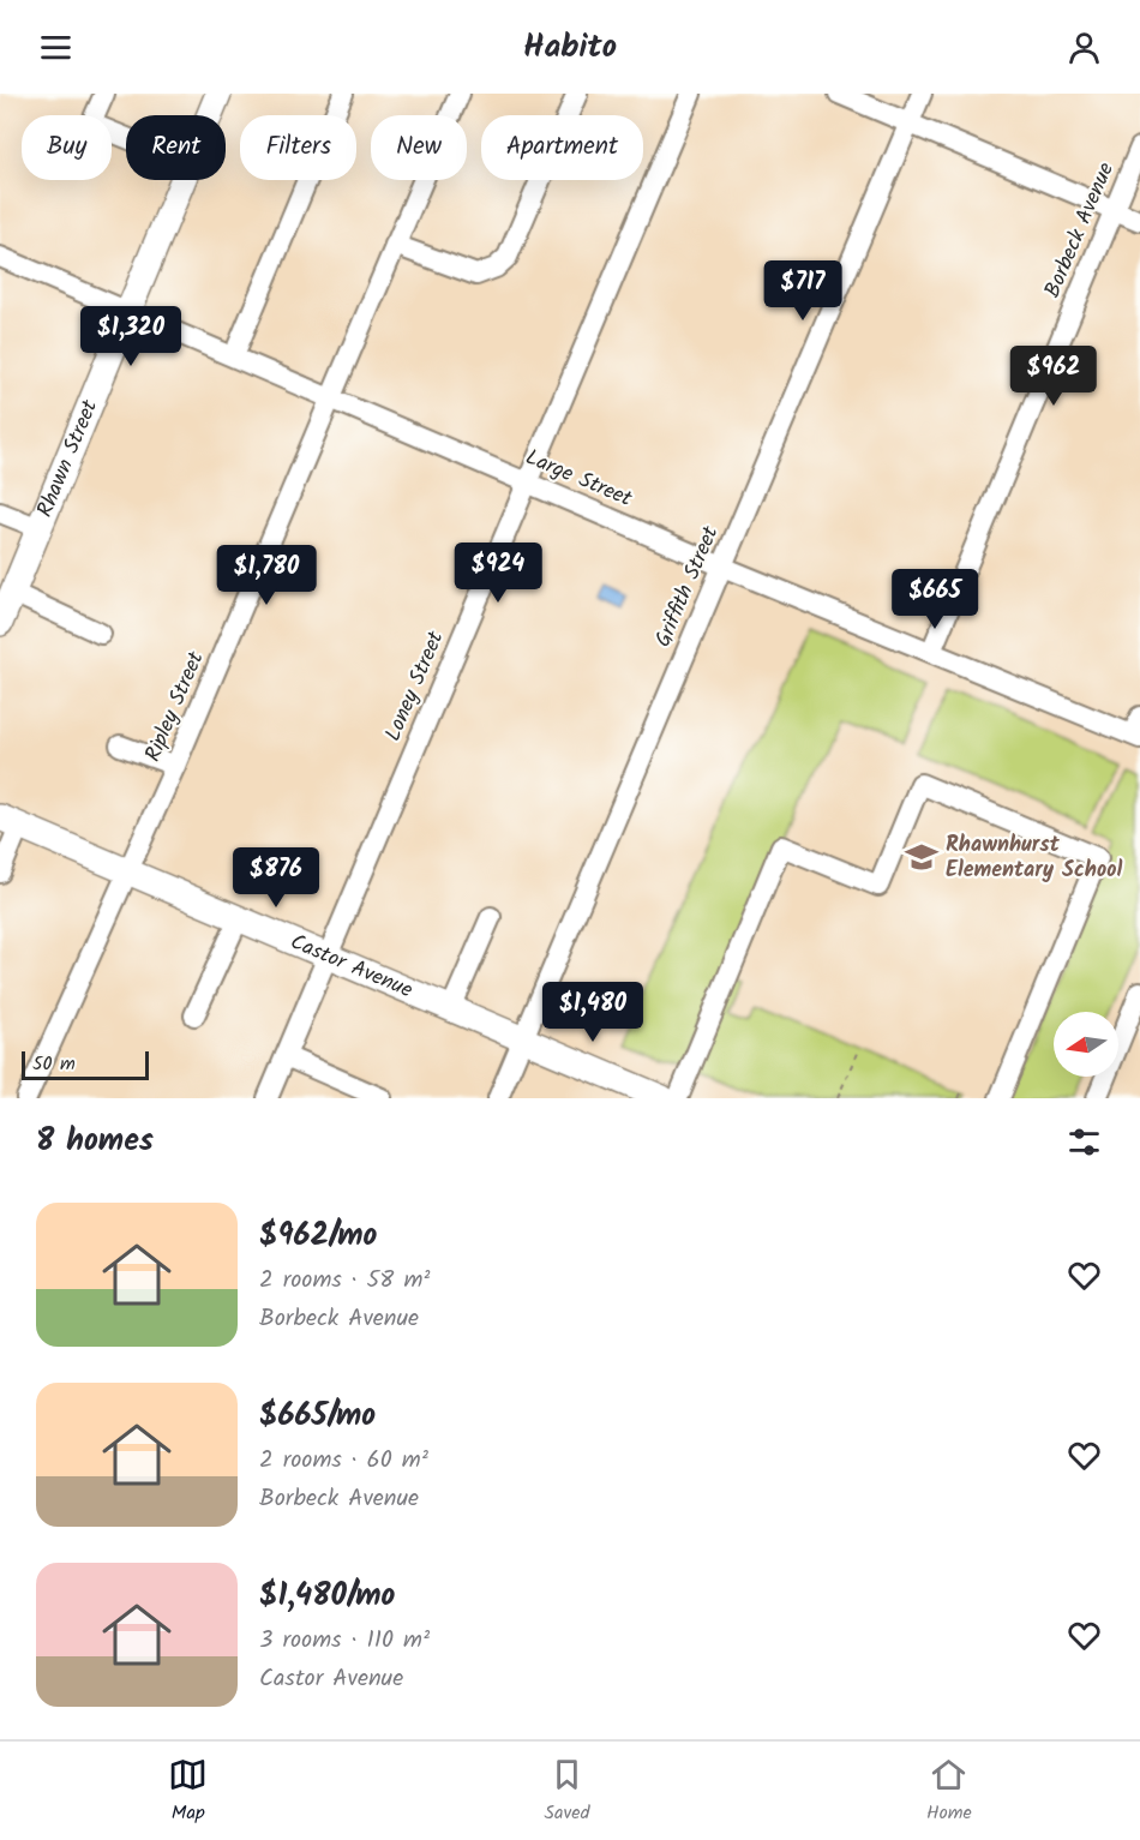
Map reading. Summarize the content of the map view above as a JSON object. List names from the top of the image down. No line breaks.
{"streets":{"main road":["Rhawn Street","Castor Avenue"],"street":["Borbeck Avenue","Large Street","Griffith Street","Loney Street","Ripley Street"]},"crossings":[["Borbeck Avenue","Large Street"],["Rhawn Street","Large Street"],["Large Street","Griffith Street"],["Large Street","Loney Street"],["Large Street","Ripley Street"],["Griffith Street","Castor Avenue"],["Loney Street","Castor Avenue"],["Ripley Street","Castor Avenue"]],"places":{"school or university":["Rhawnhurst Elementary School"]},"scale_bar":"50 m","north":"left","page":{"header":"Habito","chip":["Buy","Rent","Filters","New","Apartment"],"price":["$717","$1,320","$962","$924","$1,780","$665","$876","$1,480"],"scale":"50 m","heading":"8 homes","list":[{"name":"$962/mo","note":"2 rooms · 58 m² · Borbeck Avenue"},{"name":"$665/mo","note":"2 rooms · 60 m² · Borbeck Avenue"},{"name":"$1,480/mo","note":"3 rooms · 110 m² · Castor Avenue"}],"tabs":["Map","Saved","Home"]}}
